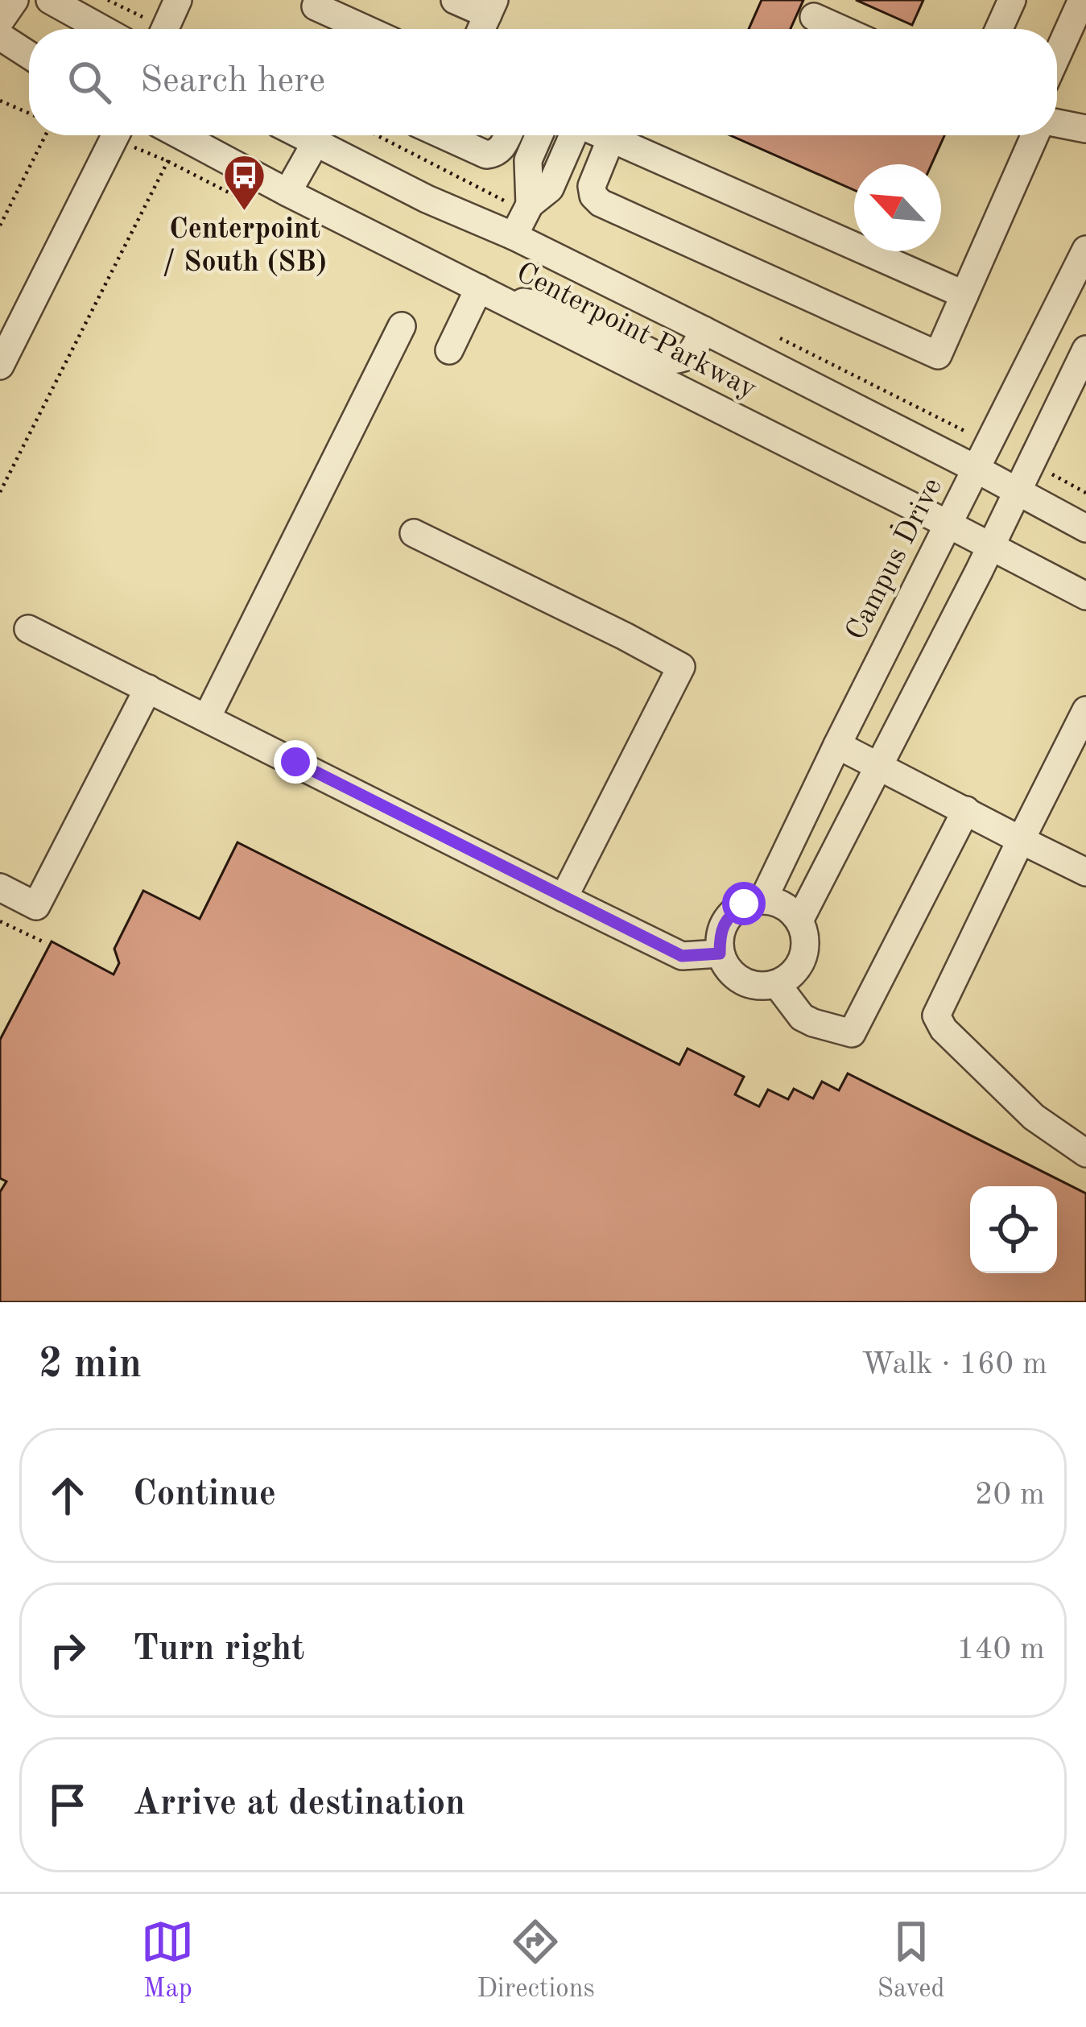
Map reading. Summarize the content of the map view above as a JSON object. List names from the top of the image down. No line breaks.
{"streets":{"street":["Centerpoint Parkway","Campus Drive"]},"crossings":[["Centerpoint Parkway","Campus Drive"]],"places":{"bus stop":["Centerpoint / South (SB)"]},"north":"top left","page":{"search":"Search here","heading":["2 min","Walk · 160 m"],"list":[["Continue","20 m"],["Turn right","140 m"],"Arrive at destination"],"nav":["Map","Directions","Saved"]}}
